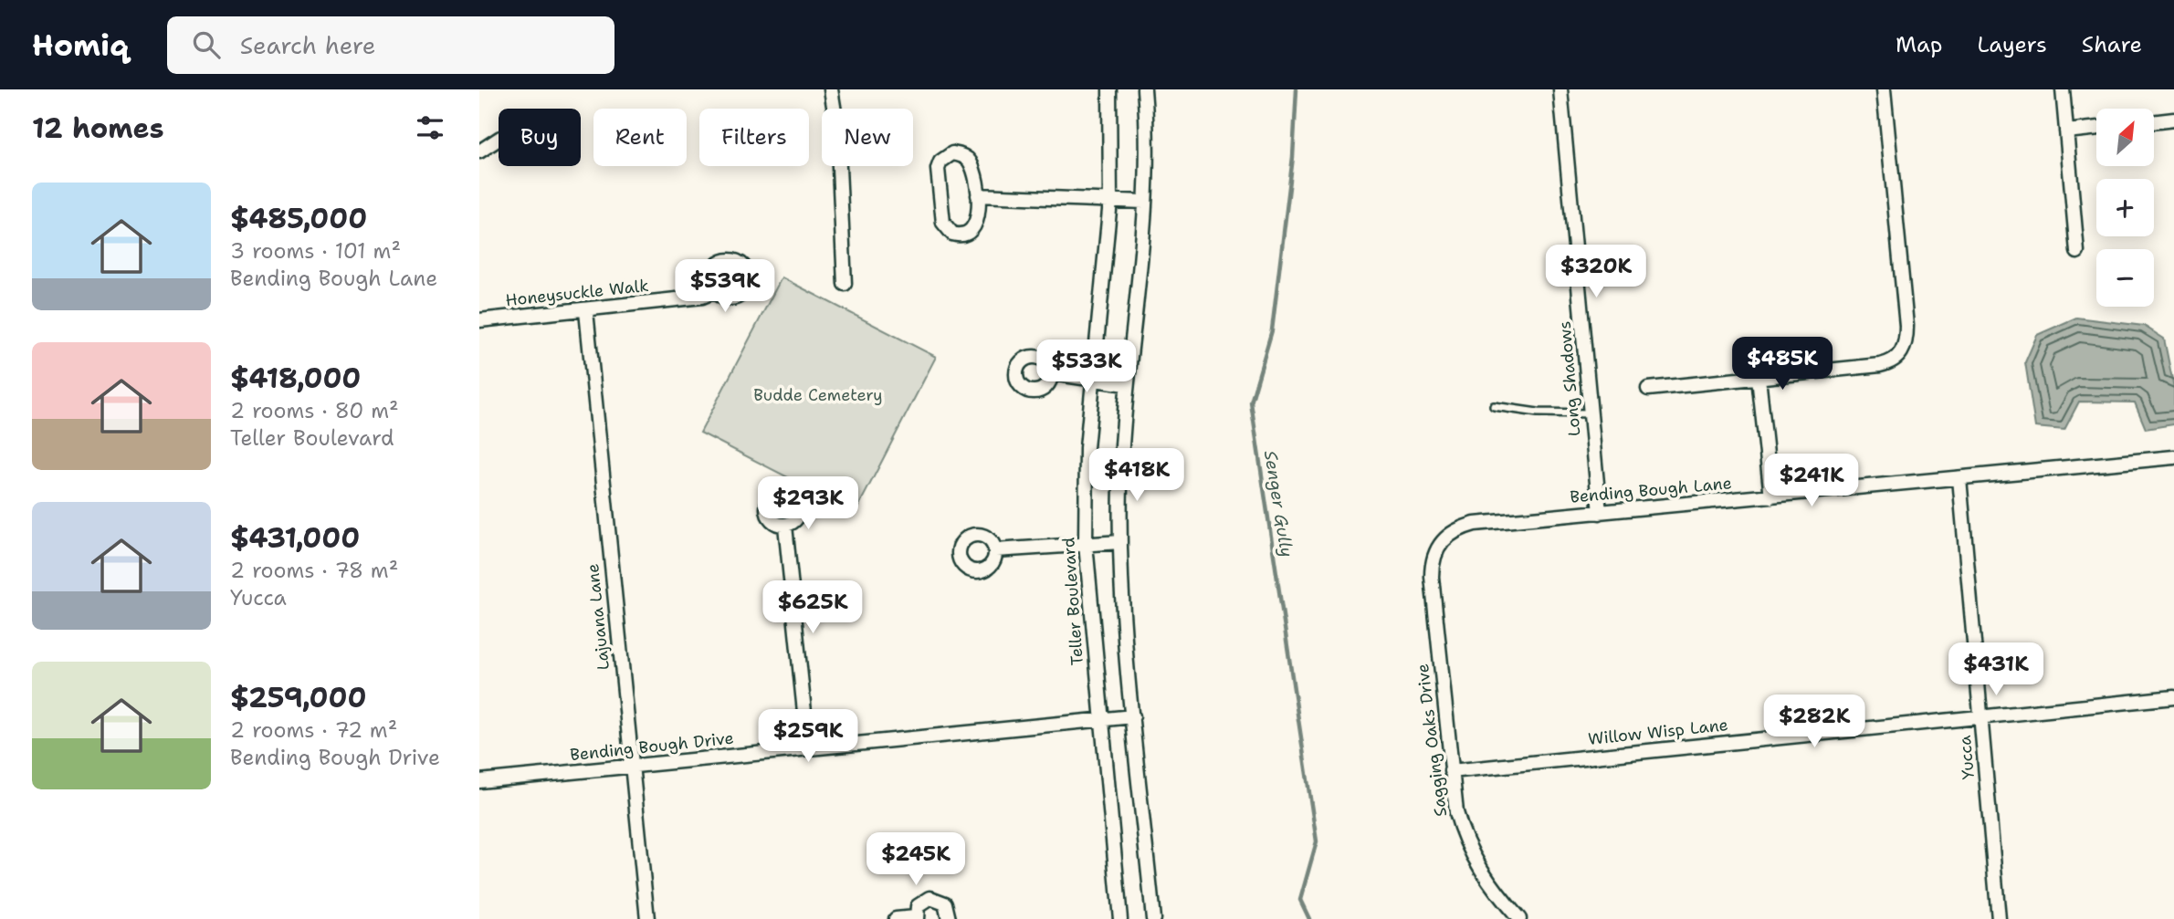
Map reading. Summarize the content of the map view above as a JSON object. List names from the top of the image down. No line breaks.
{"streets":{"street":["Honeysuckle Walk","Long Shadows","Bending Bough Lane","Teller Boulevard","Lajuana Lane","Willow Wisp Lane","Sagging Oaks Drive","Bending Bough Drive","Yucca"]},"crossings":[["Honeysuckle Walk","Lajuana Lane"],["Long Shadows","Bending Bough Lane"],["Bending Bough Lane","Sagging Oaks Drive"],["Bending Bough Lane","Yucca"],["Teller Boulevard","Bending Bough Drive"],["Lajuana Lane","Bending Bough Drive"],["Willow Wisp Lane","Sagging Oaks Drive"],["Willow Wisp Lane","Yucca"]],"water":["Senger Gully"],"parks":["Budde Cemetery"],"north":"top right","page":{"header":"Homiq","search":"Search here","nav":["Map","Layers","Share"],"heading":"12 homes","map_buttons":["+","−"],"chip":["Buy","Rent","Filters","New"],"list":[{"name":"$485,000","note":"3 rooms · 101 m² · Bending Bough Lane"},{"name":"$418,000","note":"2 rooms · 80 m² · Teller Boulevard"},{"name":"$431,000","note":"2 rooms · 78 m² · Yucca"},{"name":"$259,000","note":"2 rooms · 72 m² · Bending Bough Drive"}],"price":["$320K","$539K","$485K","$533K","$418K","$241K","$293K","$625K","$431K","$282K","$259K","$245K"]}}
